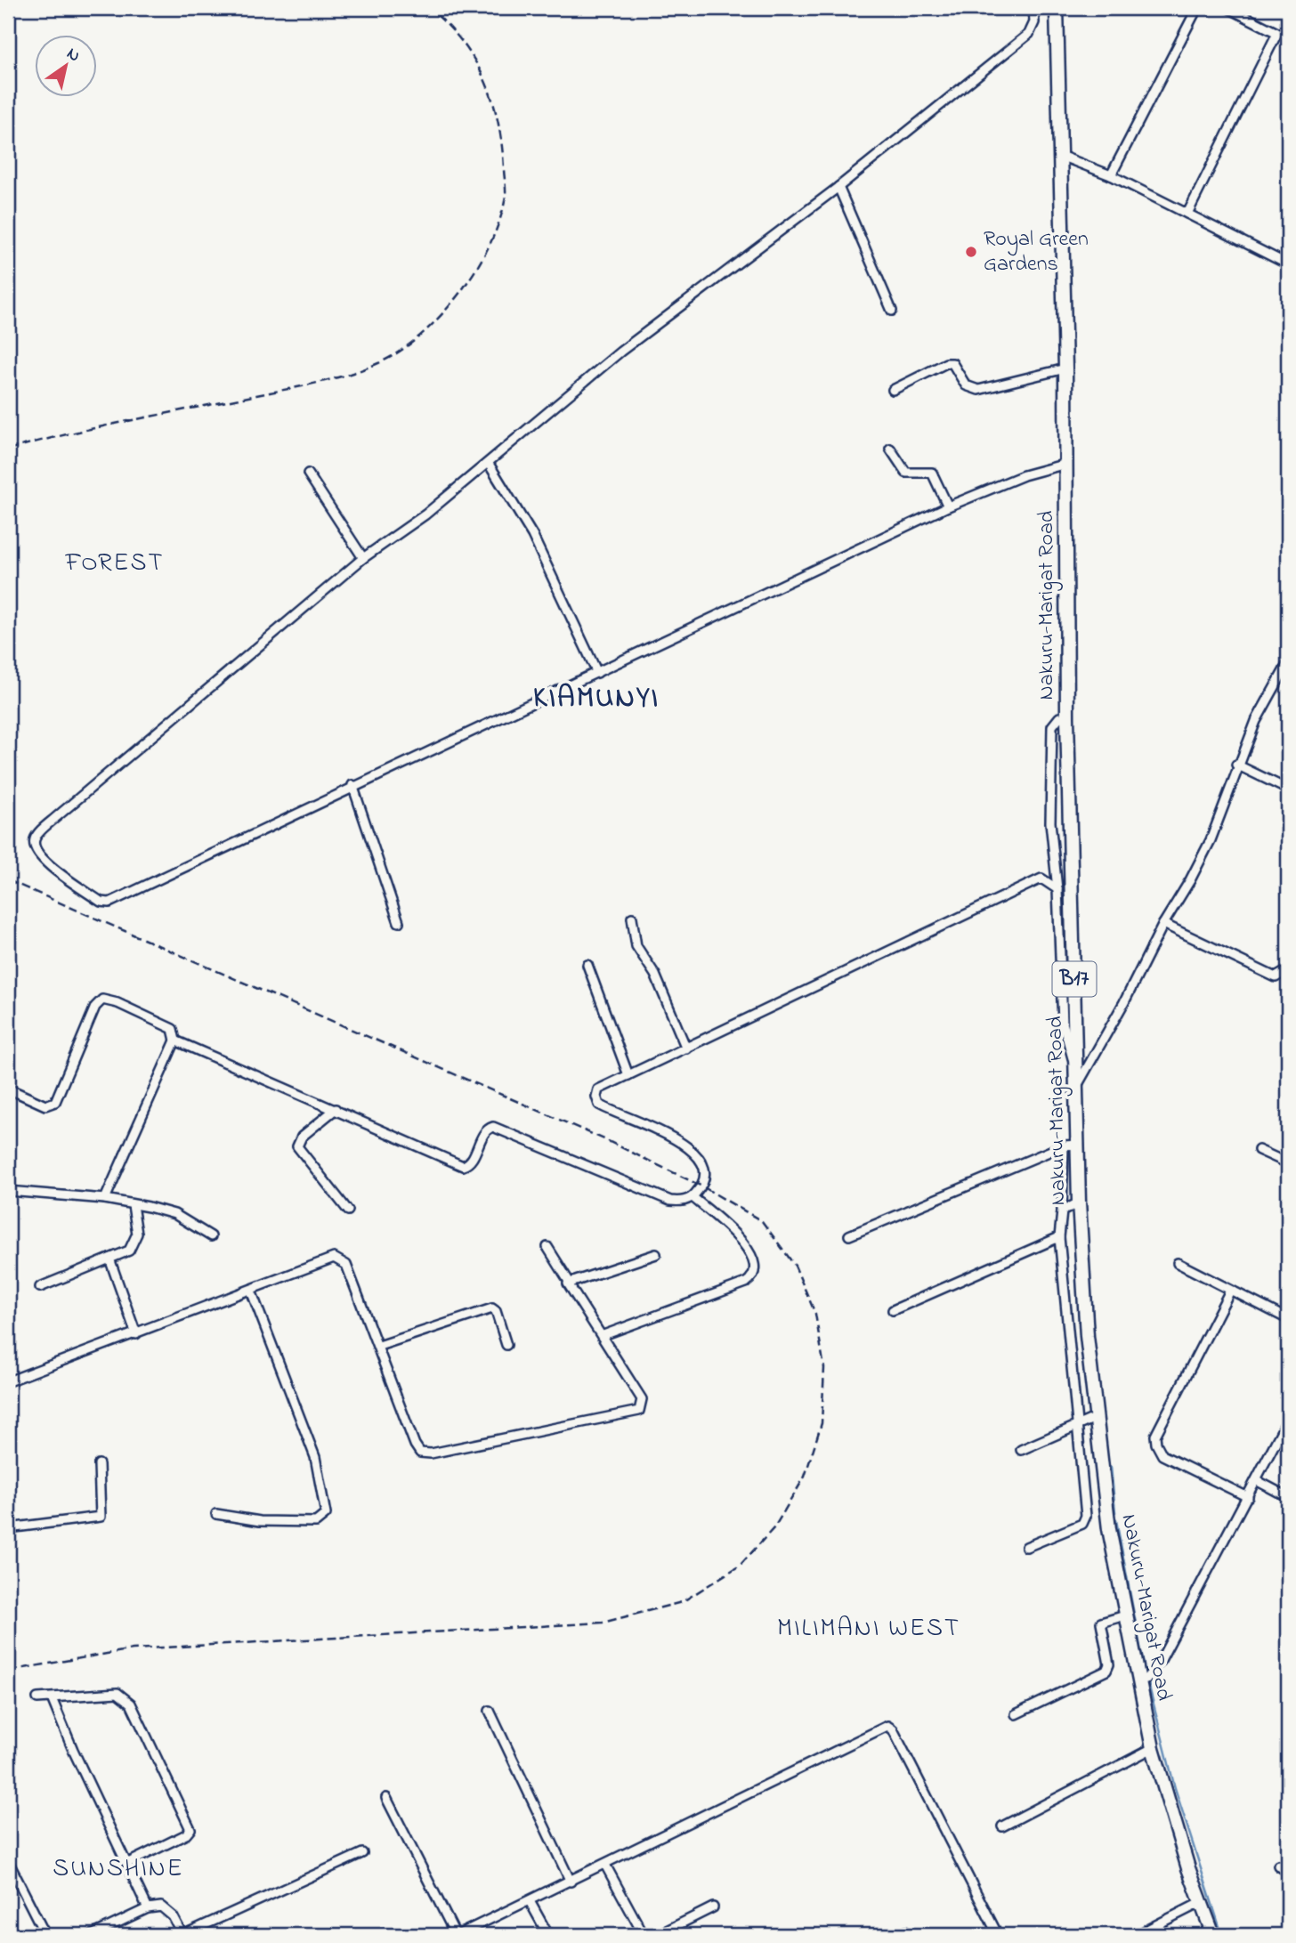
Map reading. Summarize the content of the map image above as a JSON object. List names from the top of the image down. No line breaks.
{"streets":{"main road":["Nakuru-Marigat Road","B17"]},"districts":["FOREST","KIAMUNYI","MILIMANI WEST","SUNSHINE"],"places":["Royal Green Gardens"],"north":"top right"}
